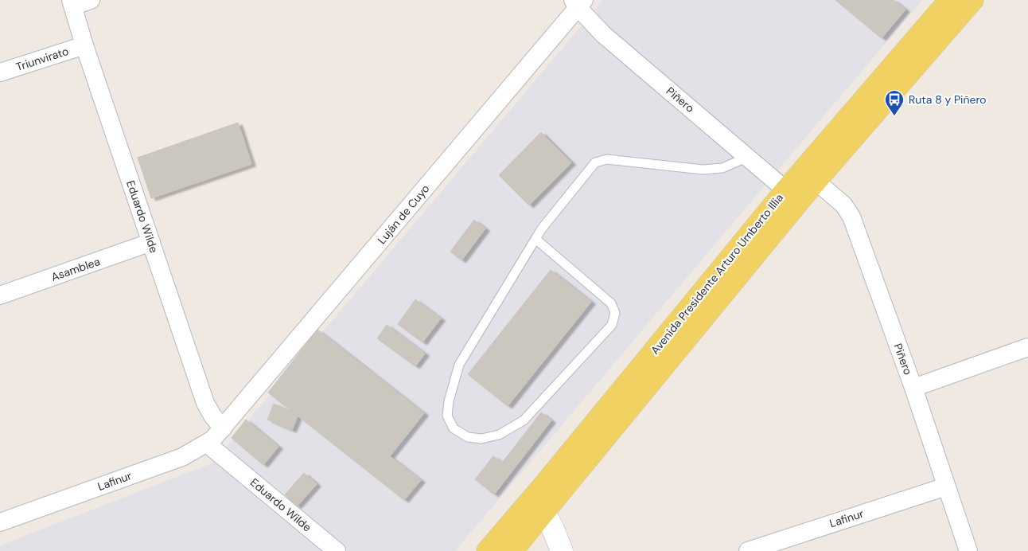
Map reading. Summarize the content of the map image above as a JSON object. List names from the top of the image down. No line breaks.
{"streets":{"main road":["Avenida Presidente Arturo Umberto Illia"],"street":["Triunvirato","Piñero","Luján de Cuyo","Eduardo Wilde","Asamblea","Lafinur"]},"crossings":[["Triunvirato","Eduardo Wilde"],["Piñero","Luján de Cuyo"],["Piñero","Avenida Presidente Arturo Umberto Illia"],["Piñero","Lafinur"],["Luján de Cuyo","Eduardo Wilde"],["Luján de Cuyo","Lafinur"],["Eduardo Wilde","Asamblea"],["Eduardo Wilde","Lafinur"]],"places":{"bus stop":["Ruta 8 y Piñero"]}}
